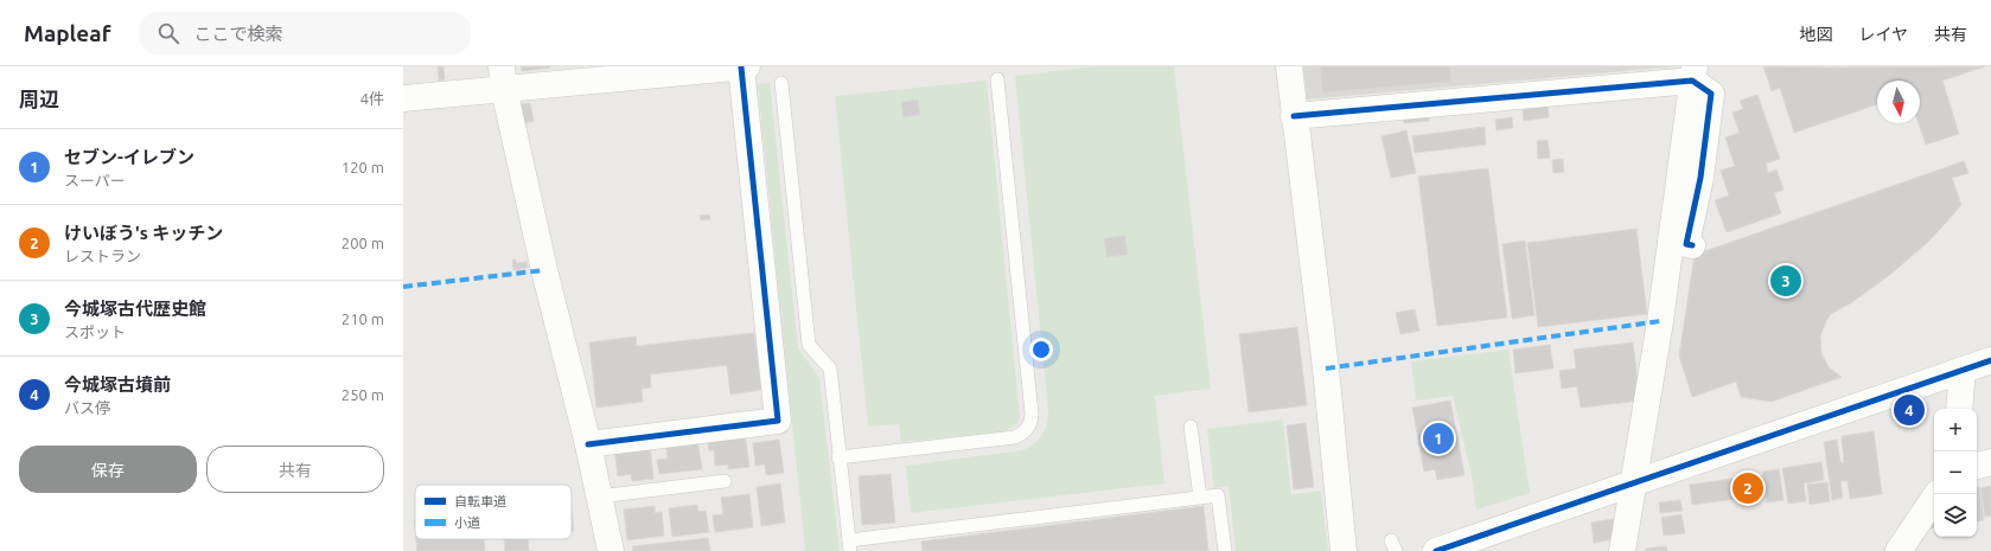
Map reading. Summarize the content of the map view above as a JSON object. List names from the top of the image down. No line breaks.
{"legend":["自転車道","小道"],"north":"bottom","page":{"header":"Mapleaf","search":"ここで検索","nav":["地図","レイヤ","共有"],"heading":["周辺","4件"],"list":[{"mark":"1","name":"セブン-イレブン","note":"スーパー","value":"120 m"},{"mark":"2","name":"けいぼう's キッチン","note":"レストラン","value":"200 m"},{"mark":"3","name":"今城塚古代歴史館","note":"スポット","value":"210 m"},{"mark":"4","name":"今城塚古墳前","note":"バス停","value":"250 m"}],"pins":["3","4","1","2"],"map_buttons":["+","−"],"buttons":["保存","共有"]}}
